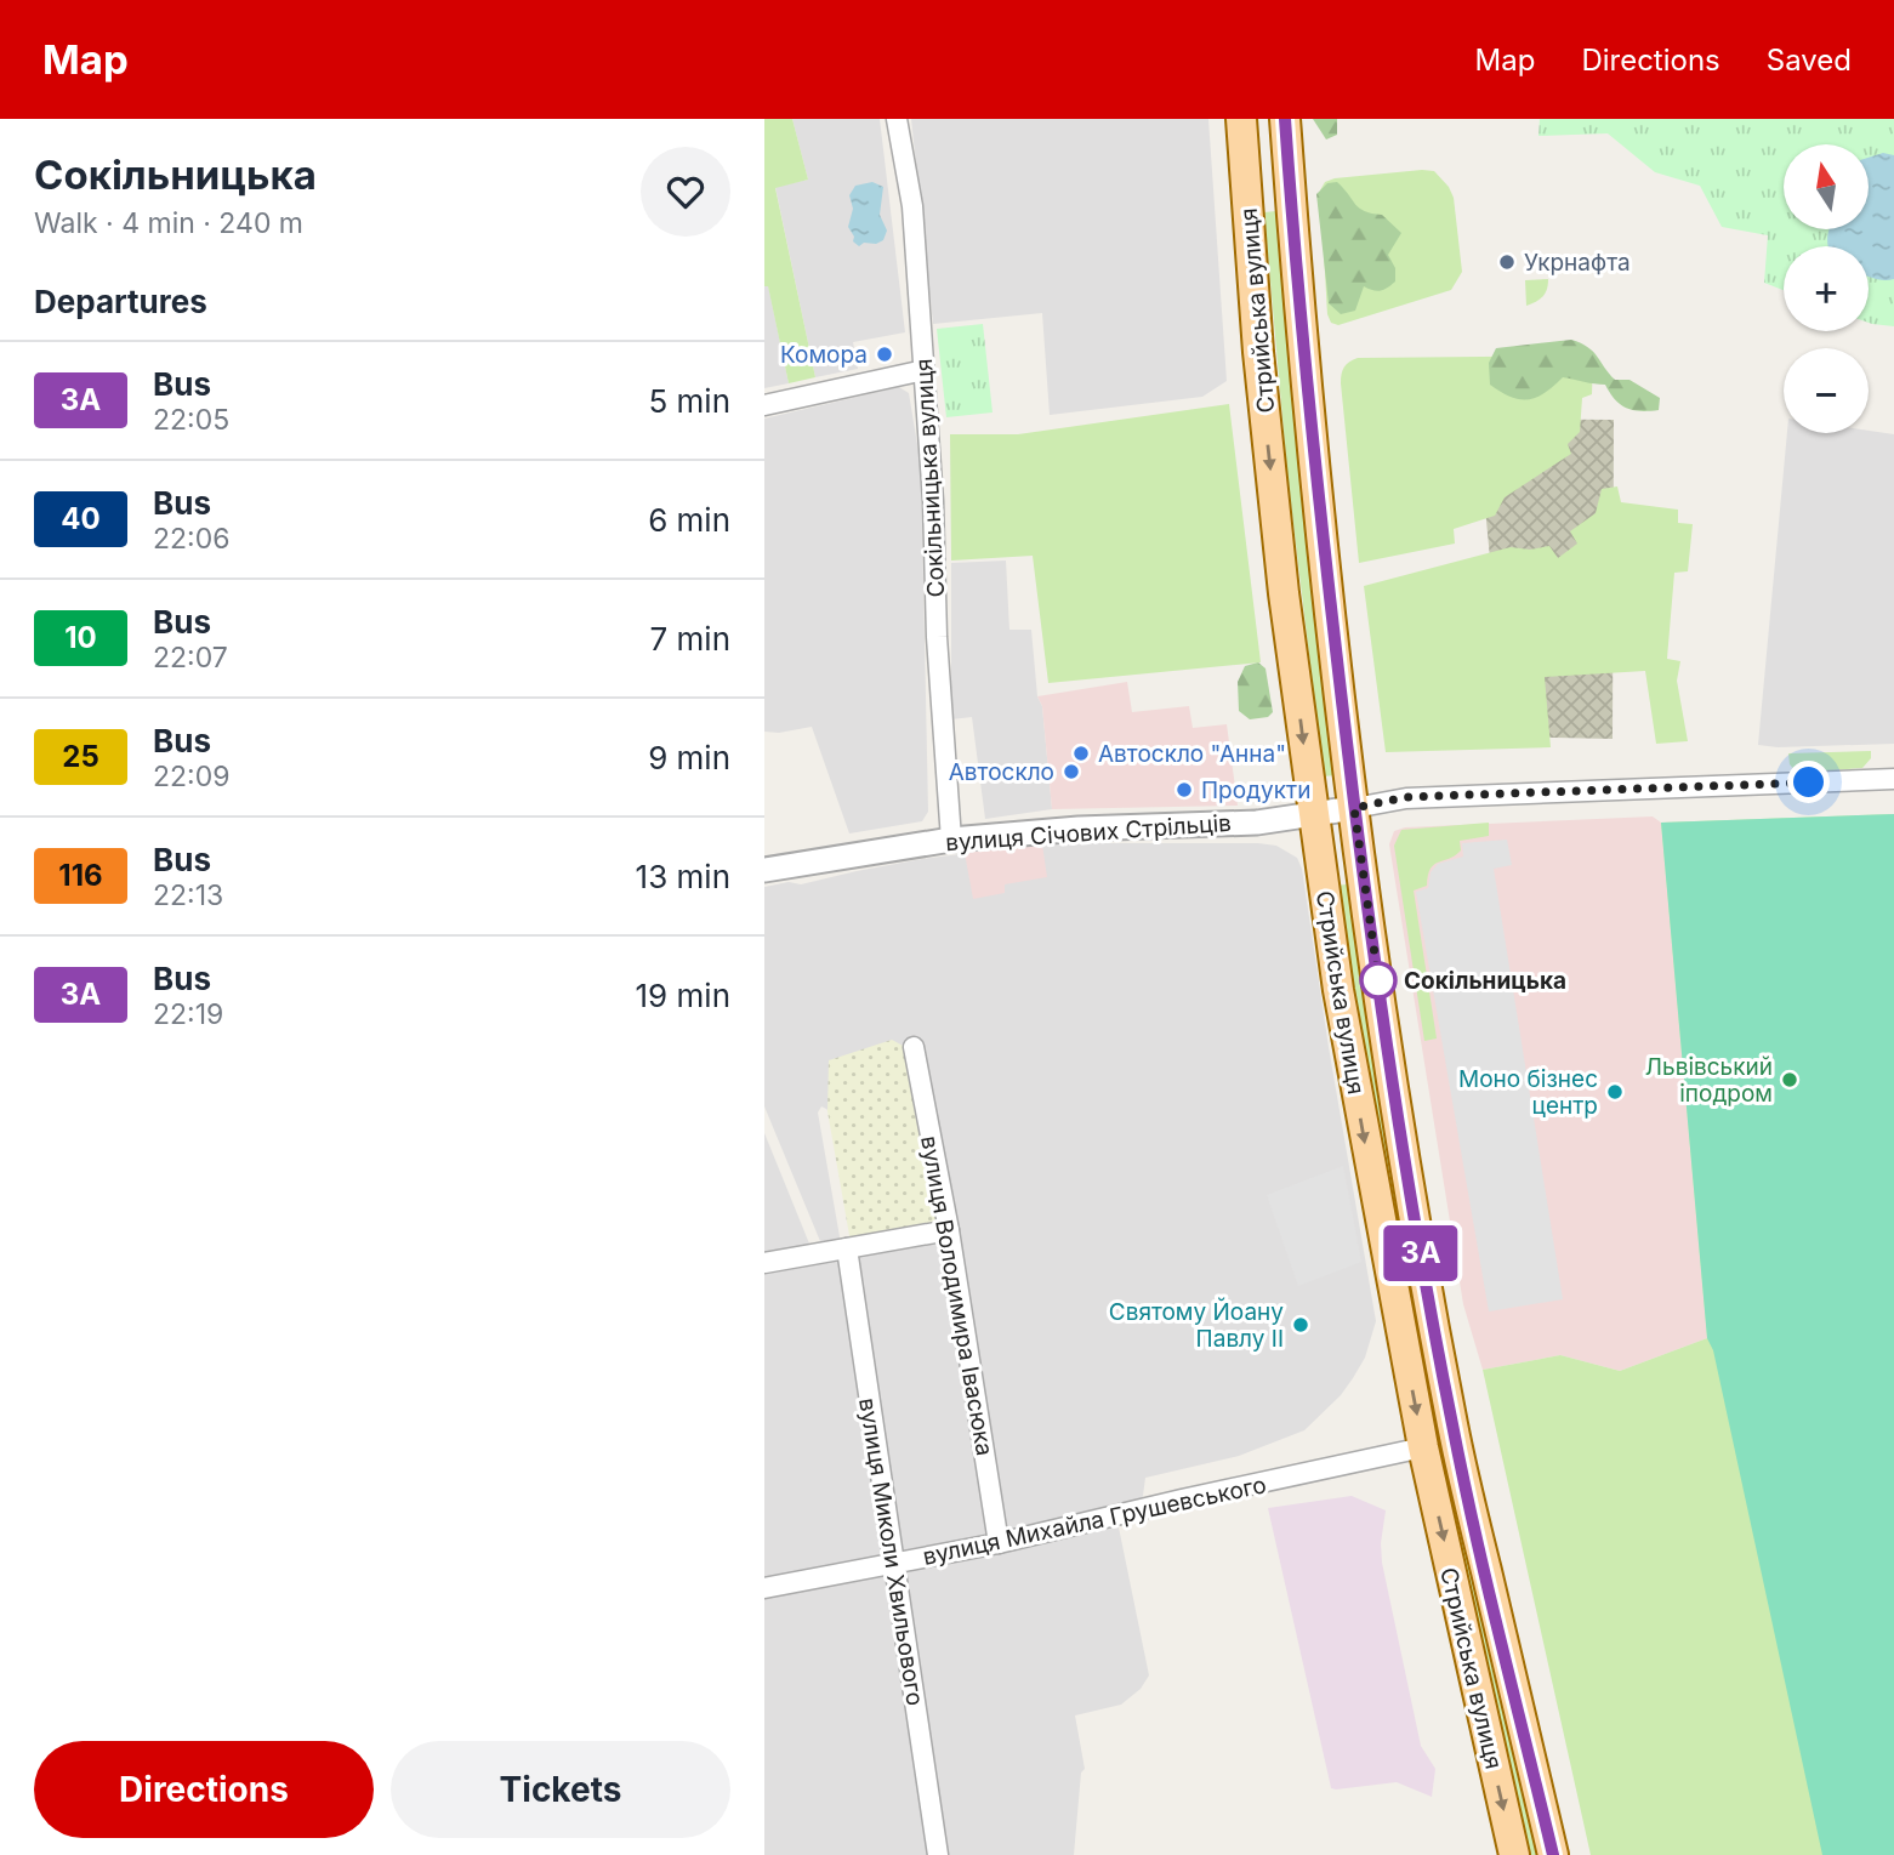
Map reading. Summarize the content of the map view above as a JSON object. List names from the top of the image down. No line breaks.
{"streets":{"main road":["Стрийська вулиця"],"street":["Сокільницька вулиця","вулиця Січових Стрільців","вулиця Володимира Івасюка","вулиця Михайла Грушевського","вулиця Миколи Хвильового"]},"crossings":[["Стрийська вулиця","вулиця Січових Стрільців"],["Стрийська вулиця","вулиця Михайла Грушевського"],["Сокільницька вулиця","вулиця Січових Стрільців"],["вулиця Володимира Івасюка","вулиця Михайла Грушевського"],["вулиця Михайла Грушевського","вулиця Миколи Хвильового"]],"places":["Укрнафта","Комора","Автоскло \"Анна\"","Автоскло","Продукти","Сокільницька","Львівський іподром","Моно бізнес центр","Святому Йоану Павлу ІІ"],"lines":["bus line 3А"],"north":"top","page":{"header":"Map","nav":["Map","Directions","Saved"],"heading":[["Сокільницька","Walk · 4 min · 240 m"],"Departures"],"on_map":"3А","map_buttons":["+","−"],"list":[{"mark":"3А","name":"Bus","note":"22:05","value":"5 min"},{"mark":"40","name":"Bus","note":"22:06","value":"6 min"},{"mark":"10","name":"Bus","note":"22:07","value":"7 min"},{"mark":"25","name":"Bus","note":"22:09","value":"9 min"},{"mark":"116","name":"Bus","note":"22:13","value":"13 min"},{"mark":"3А","name":"Bus","note":"22:19","value":"19 min"}],"buttons":["Directions","Tickets"]}}
